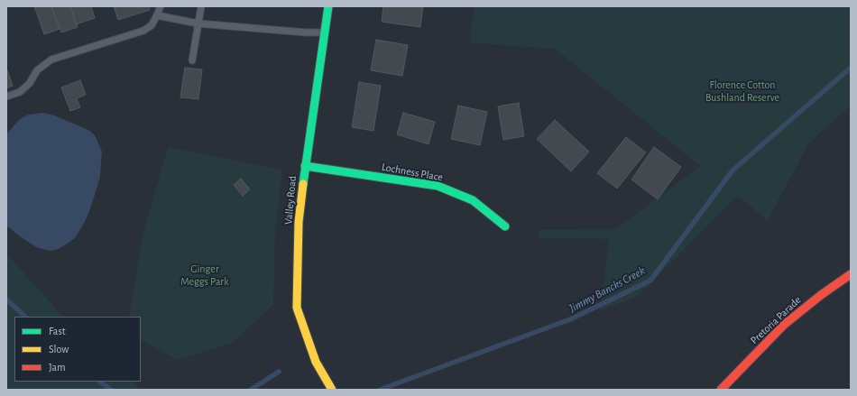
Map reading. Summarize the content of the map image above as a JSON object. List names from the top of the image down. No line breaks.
{"streets":{"street":["Lochness Place","Valley Road","Pretoria Parade"]},"crossings":[["Lochness Place","Valley Road"]],"water":["Jimmy Bancks Creek"],"parks":["Florence Cotton Bushland Reserve","Ginger Meggs Park"],"legend":["Fast","Slow","Jam"]}
